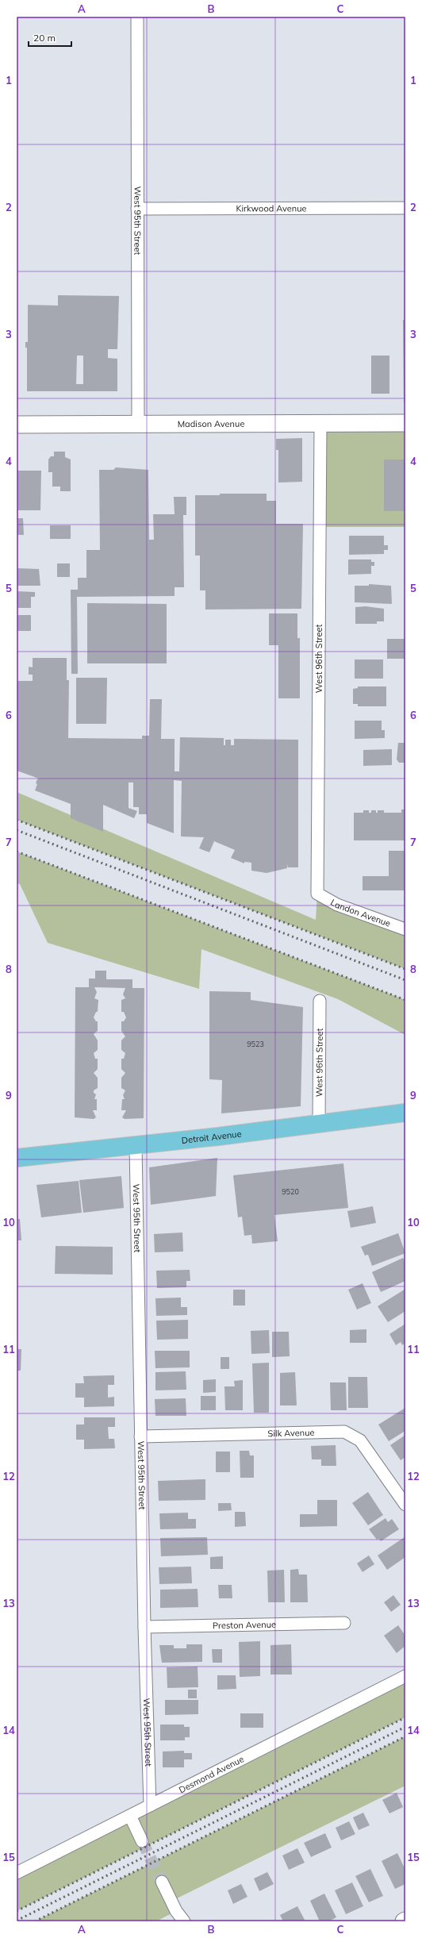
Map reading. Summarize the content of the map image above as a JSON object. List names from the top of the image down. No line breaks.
{"streets":{"main road":["Detroit Avenue"],"street":["Kirkwood Avenue","West 95th Street","Madison Avenue","West 96th Street","Landon Avenue","Silk Avenue","Preston Avenue","Desmond Avenue"]},"crossings":[["Kirkwood Avenue","West 95th Street"],["West 95th Street","Madison Avenue"],["West 95th Street","Detroit Avenue"],["West 95th Street","Silk Avenue"],["West 95th Street","Preston Avenue"],["West 95th Street","Desmond Avenue"],["Madison Avenue","West 96th Street"],["West 96th Street","Landon Avenue"],["West 96th Street","Detroit Avenue"]],"house_numbers":["9523","9520"],"scale_bar":"20 m","grid":{"columns":["A","B","C"],"rows":["1","2","3","4","5","6","7","8","9","10","11","12","13","14","15"]}}
